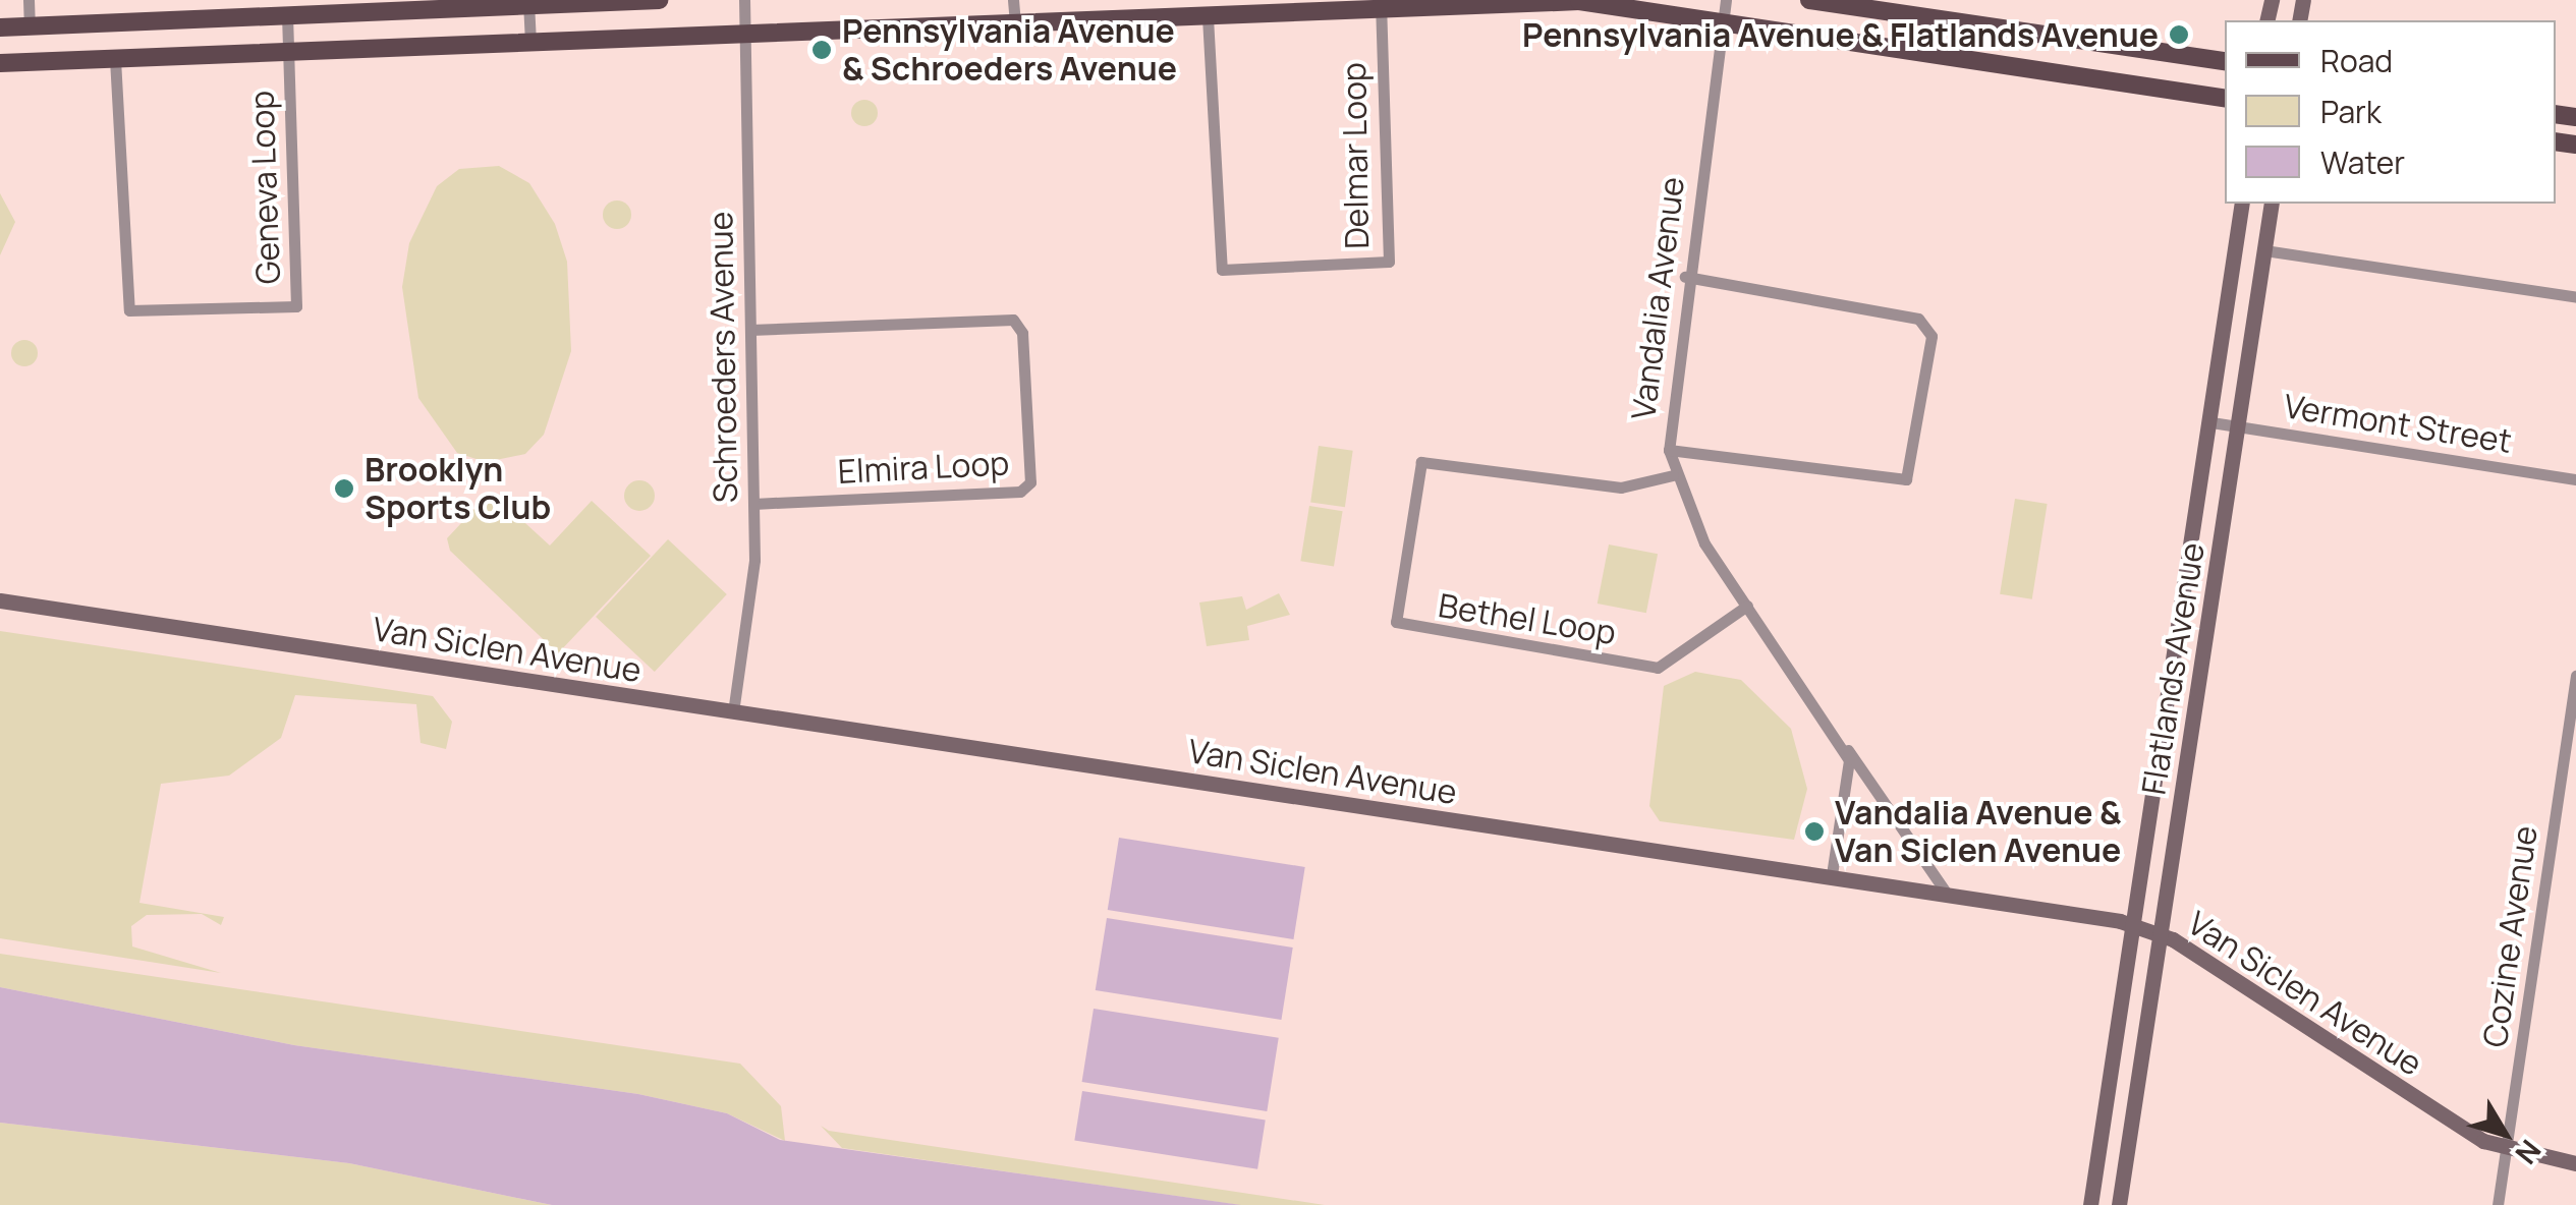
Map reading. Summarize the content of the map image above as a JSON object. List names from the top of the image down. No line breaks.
{"streets":{"street":["Delmar Loop","Geneva Loop","Vandalia Avenue","Schroeders Avenue","Vermont Street","Elmira Loop","Bethel Loop","Van Siclen Avenue","Flatlands Avenue","Cozine Avenue"]},"crossings":[["Vandalia Avenue","Bethel Loop"],["Vandalia Avenue","Van Siclen Avenue"],["Schroeders Avenue","Elmira Loop"],["Schroeders Avenue","Van Siclen Avenue"],["Vermont Street","Flatlands Avenue"],["Van Siclen Avenue","Flatlands Avenue"],["Van Siclen Avenue","Cozine Avenue"]],"places":["Pennsylvania Avenue & Flatlands Avenue","Pennsylvania Avenue & Schroeders Avenue","Brooklyn Sports Club","Vandalia Avenue & Van Siclen Avenue"],"legend":["Road","Park","Water"],"north":"bottom right"}
